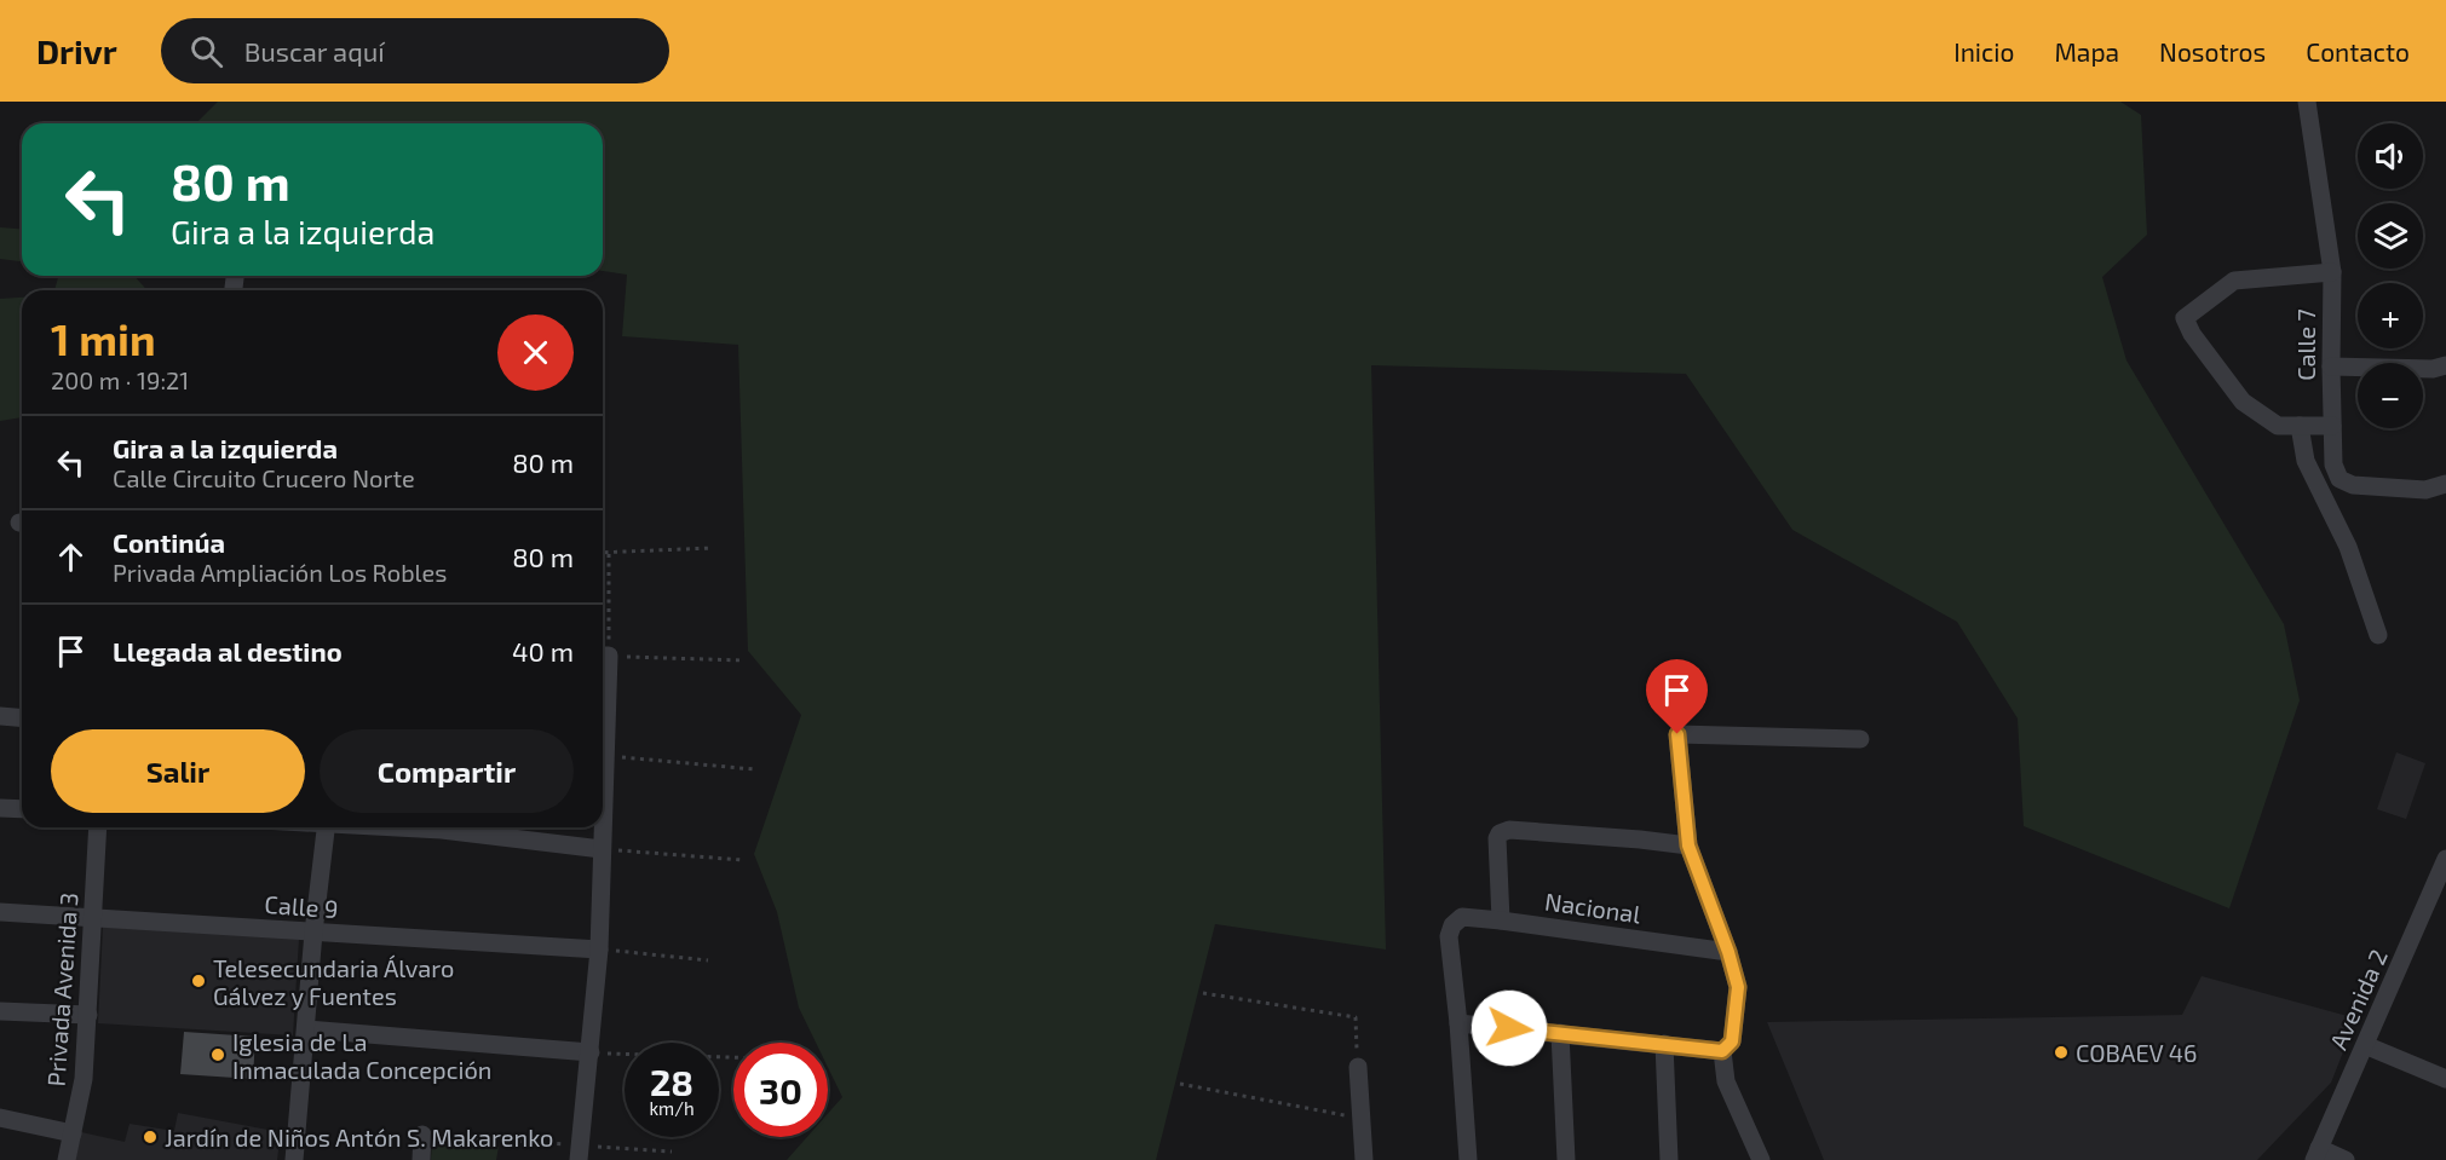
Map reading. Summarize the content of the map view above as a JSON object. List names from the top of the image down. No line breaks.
{"streets":{"street":["Calle 7","Calle 9","Nacional","Privada Avenida 3","Avenida 2"]},"crossings":[["Calle 9","Privada Avenida 3"]],"places":["Telesecundaria Álvaro Gálvez y Fuentes","COBAEV 46","Iglesia de La Inmaculada Concepción","Jardín de Niños Antón S. Makarenko"],"page":{"header":"Drivr","search":"Buscar aquí","nav":["Inicio","Mapa","Nosotros","Contacto"],"map_buttons":["+","−"],"turn":["80 m","Gira a la izquierda"],"heading":["1 min","200 m · 19:21"],"list":[{"name":"Gira a la izquierda","note":"Calle Circuito Crucero Norte","value":"80 m"},{"name":"Continúa","note":"Privada Ampliación Los Robles","value":"80 m"},{"name":"Llegada al destino","value":"40 m"}],"buttons":["Salir","Compartir"],"speed":"28 km/h","limit":"30"}}
